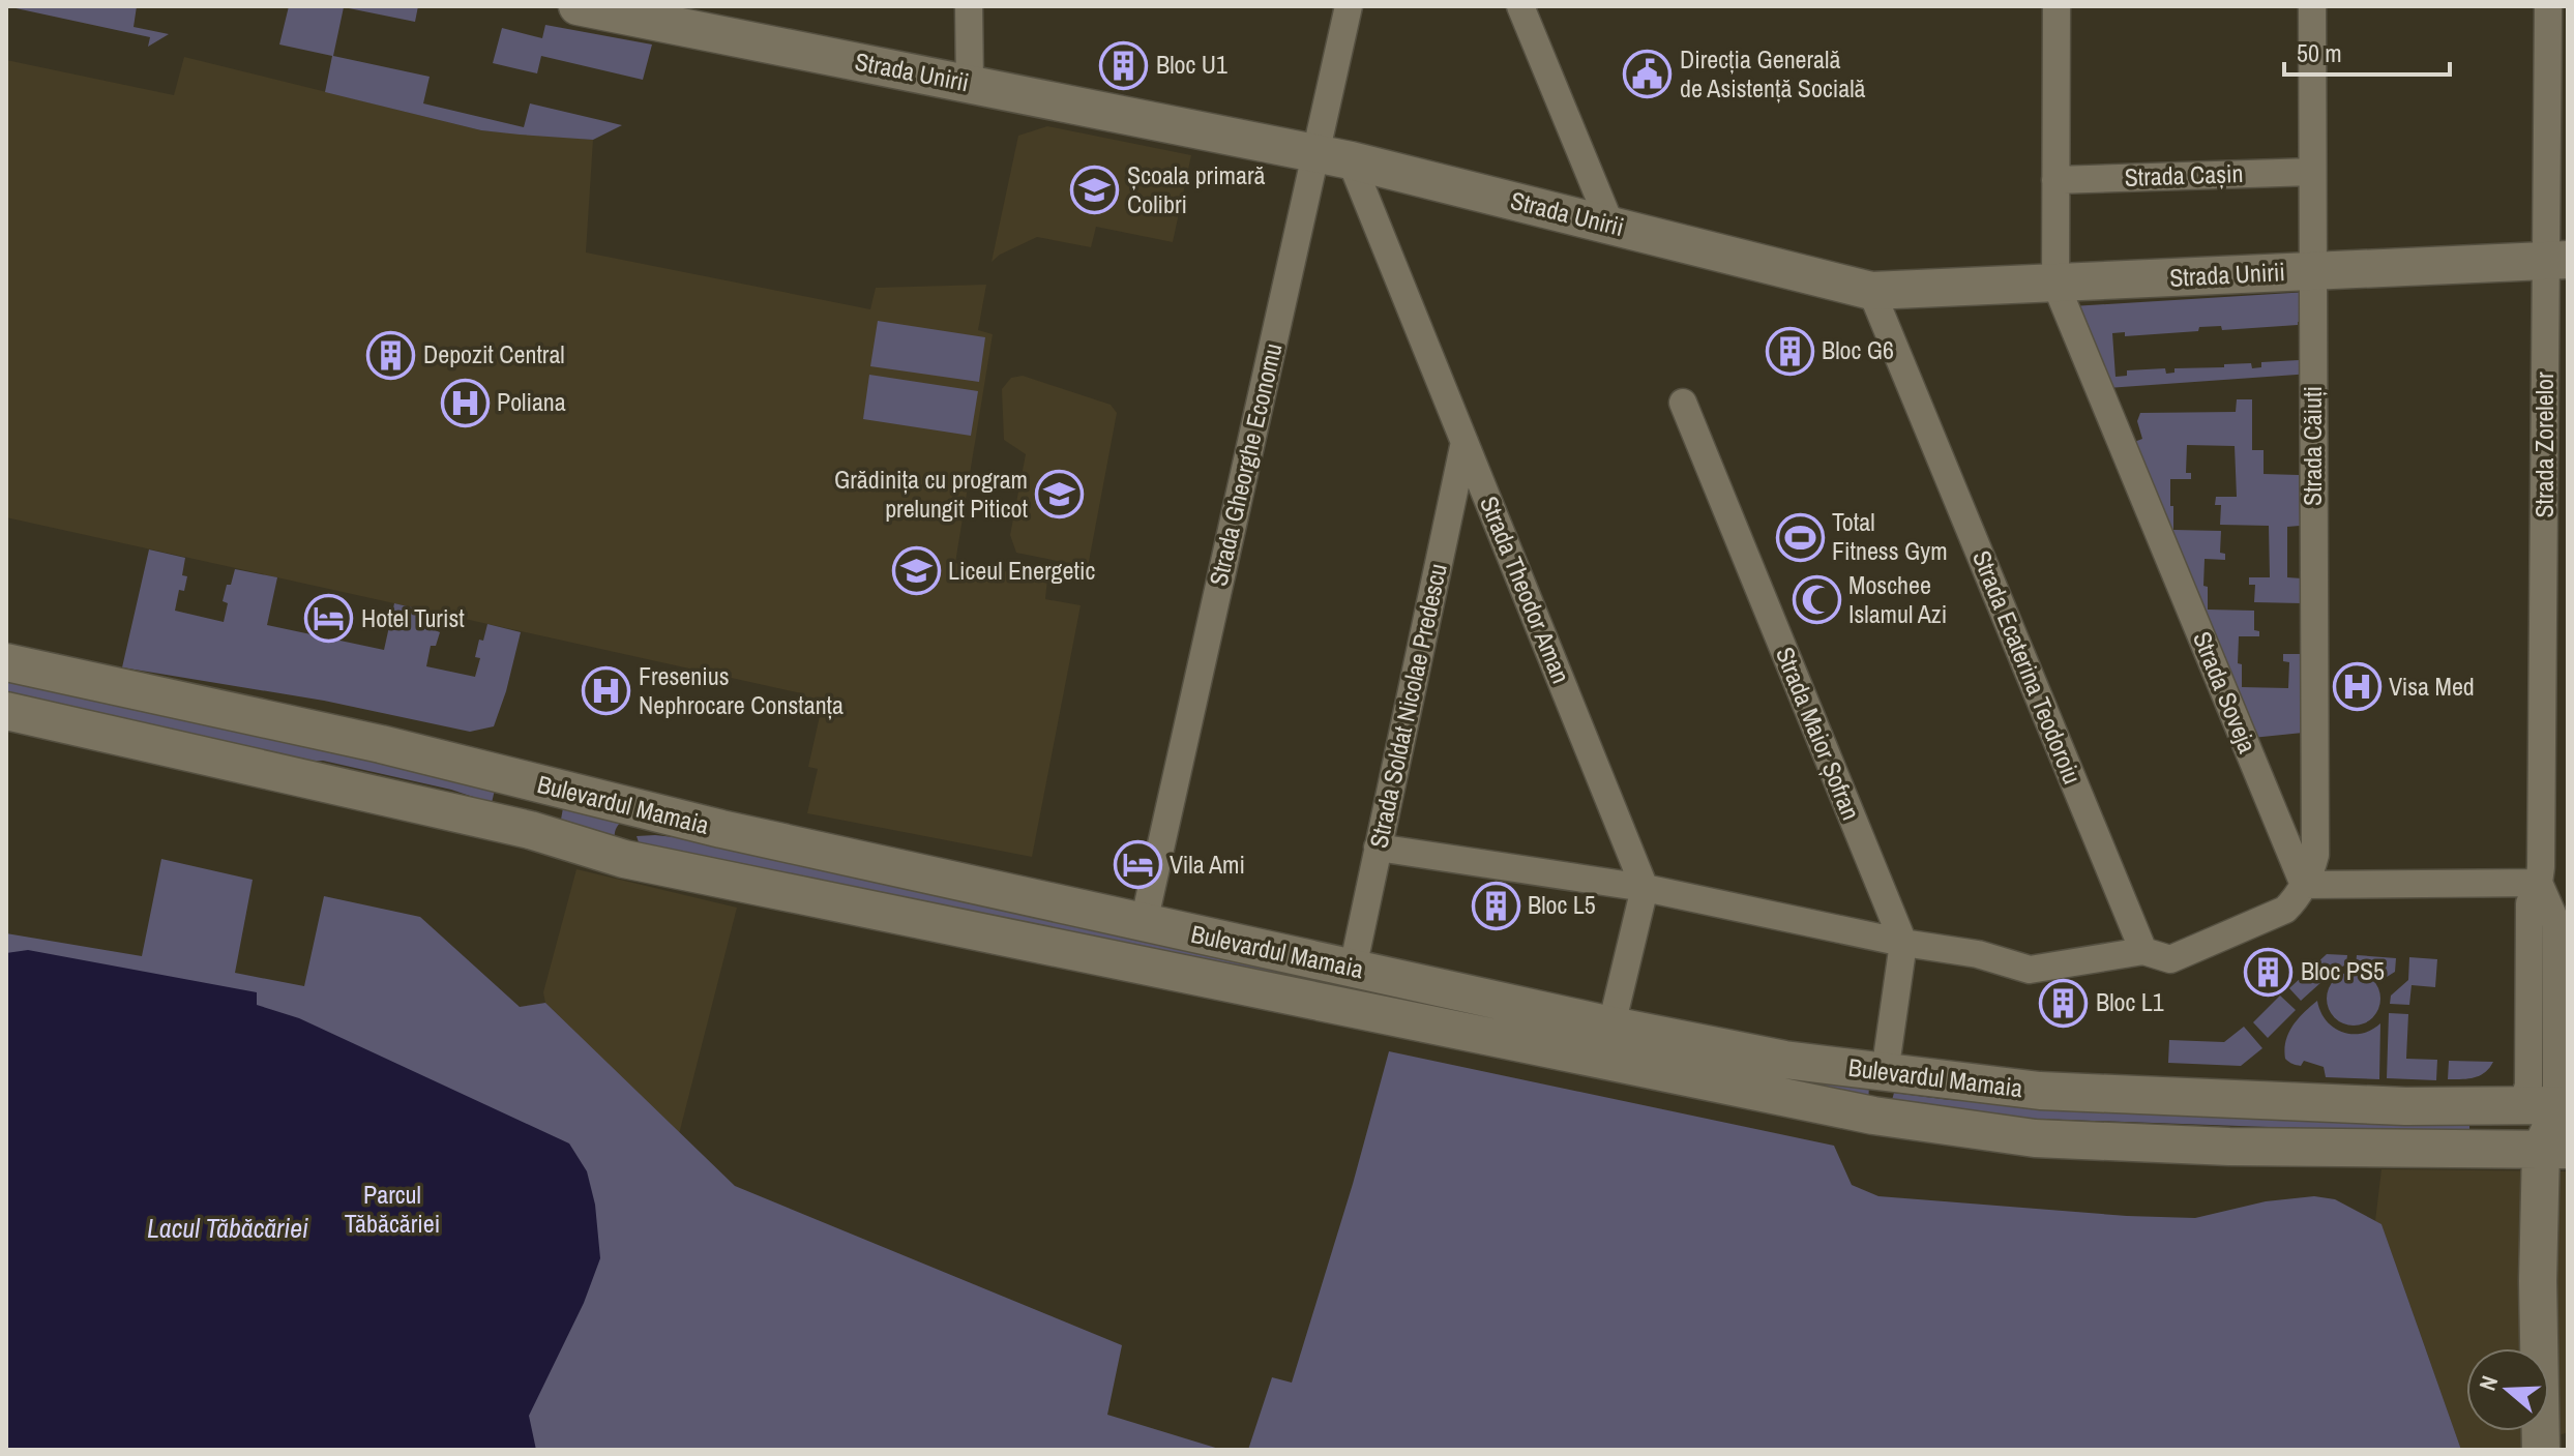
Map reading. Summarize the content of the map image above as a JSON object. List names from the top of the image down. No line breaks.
{"streets":{"main road":["Strada Unirii","Bulevardul Mamaia"],"street":["Strada Cașin","Strada Zorelelor","Strada Căiuți","Strada Gheorghe Economu","Strada Theodor Aman","Strada Ecaterina Teodoroiu","Strada Soveja","Strada Soldat Nicolae Predescu","Strada Maior Șofran"]},"crossings":[["Strada Unirii","Strada Zorelelor"],["Strada Unirii","Strada Căiuți"],["Strada Unirii","Strada Gheorghe Economu"],["Strada Unirii","Strada Theodor Aman"],["Strada Unirii","Strada Ecaterina Teodoroiu"],["Strada Unirii","Strada Soveja"],["Strada Cașin","Strada Căiuți"],["Strada Zorelelor","Bulevardul Mamaia"],["Strada Căiuți","Strada Soveja"],["Strada Gheorghe Economu","Strada Theodor Aman"],["Strada Gheorghe Economu","Bulevardul Mamaia"],["Strada Theodor Aman","Strada Soldat Nicolae Predescu"],["Strada Soldat Nicolae Predescu","Bulevardul Mamaia"]],"water":["Lacul Tăbăcăriei"],"parks":["Parcul Tăbăcăriei"],"places":{"building":["Bloc U1","Bloc G6","Depozit Central","Bloc L5","Bloc PS5","Bloc L1"],"public building":["Direcția Generală de Asistență Socială"],"school or university":["Școala primară Colibri","Grădinița cu program prelungit Piticot","Liceul Energetic"],"hospital":["Poliana","Visa Med","Fresenius Nephrocare Constanța"],"sports":["Total Fitness Gym"],"mosque":["Moschee Islamul Azi"],"hotel":["Hotel Turist","Vila Ami"]},"scale_bar":"50 m","north":"left"}
